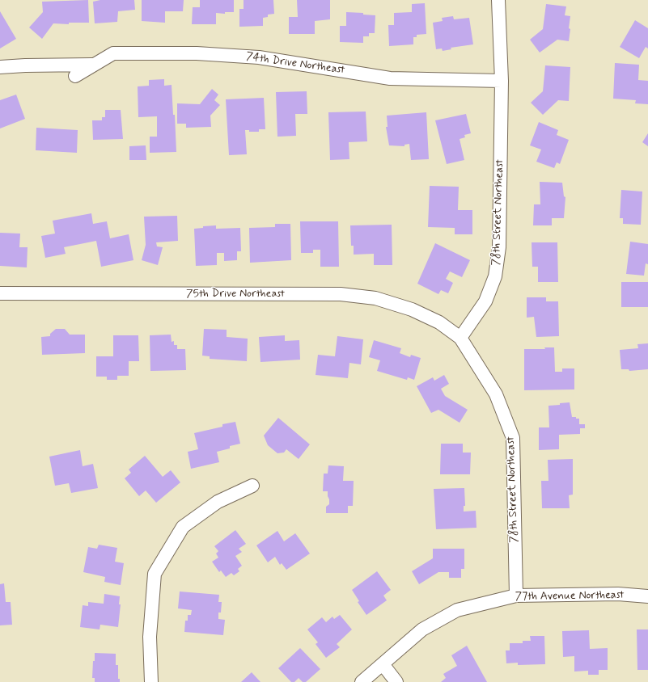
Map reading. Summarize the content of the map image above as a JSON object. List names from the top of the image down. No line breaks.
{"streets":{"street":["74th Drive Northeast","78th Street Northeast","75th Drive Northeast","77th Avenue Northeast"]},"crossings":[["74th Drive Northeast","78th Street Northeast"],["78th Street Northeast","75th Drive Northeast"],["78th Street Northeast","77th Avenue Northeast"]]}
